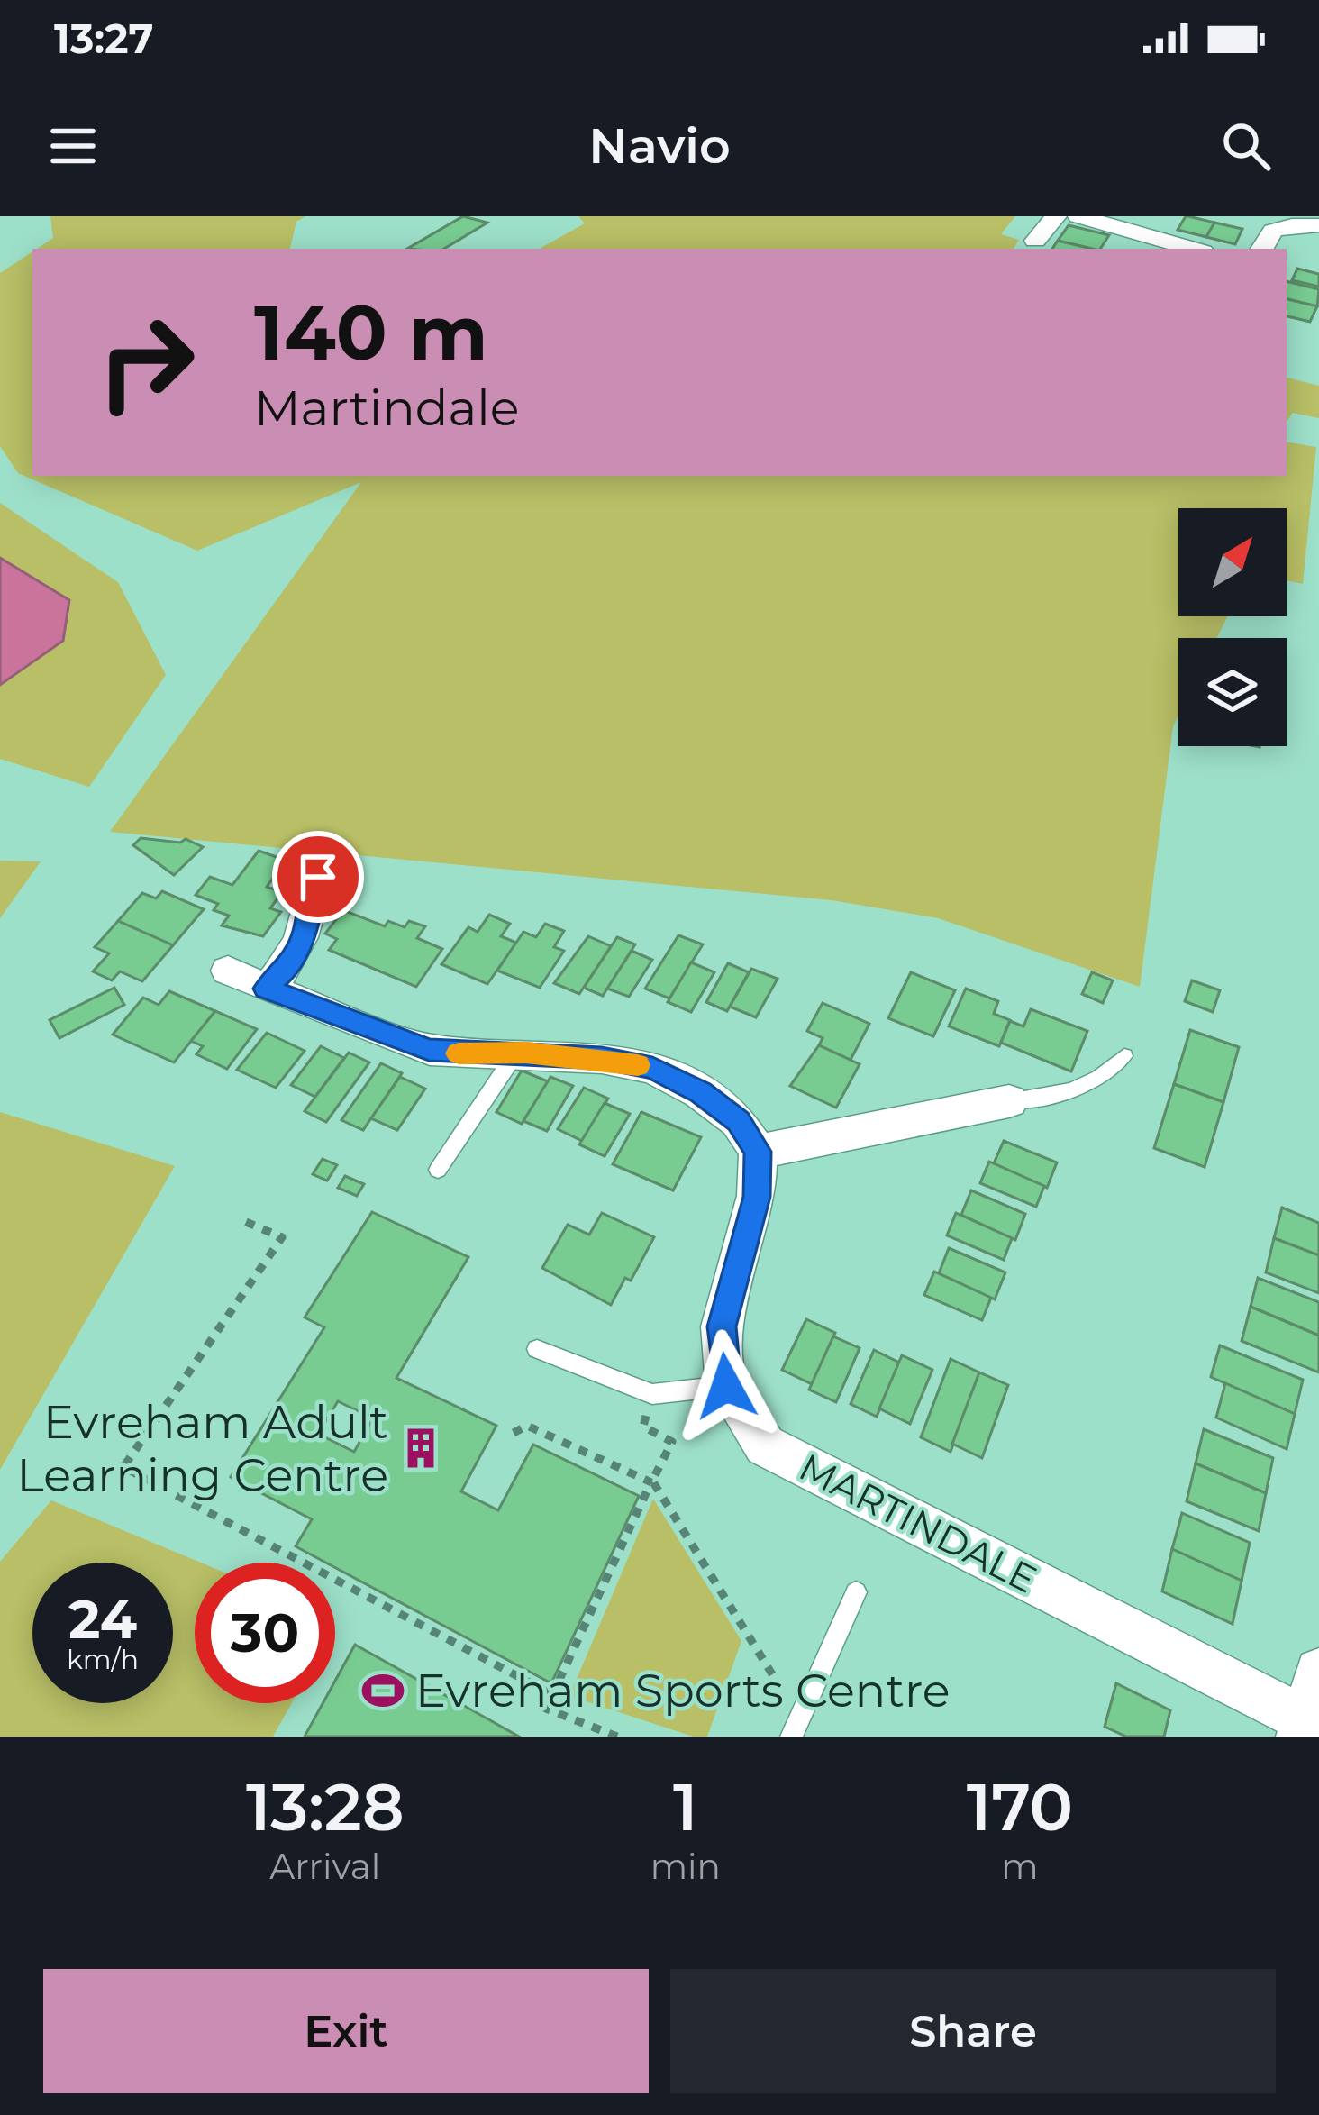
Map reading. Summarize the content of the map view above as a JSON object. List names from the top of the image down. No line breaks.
{"streets":{"street":["MARTINDALE"]},"places":{"building":["Evreham Adult Learning Centre"],"sports":["Evreham Sports Centre"]},"north":"top right","page":{"status":"13:27","header":"Navio","turn":["140 m","Martindale"],"speed":"24 km/h","limit":"30","eta":["13:28","Arrival","1","min","170","m"],"buttons":["Exit","Share"]}}
